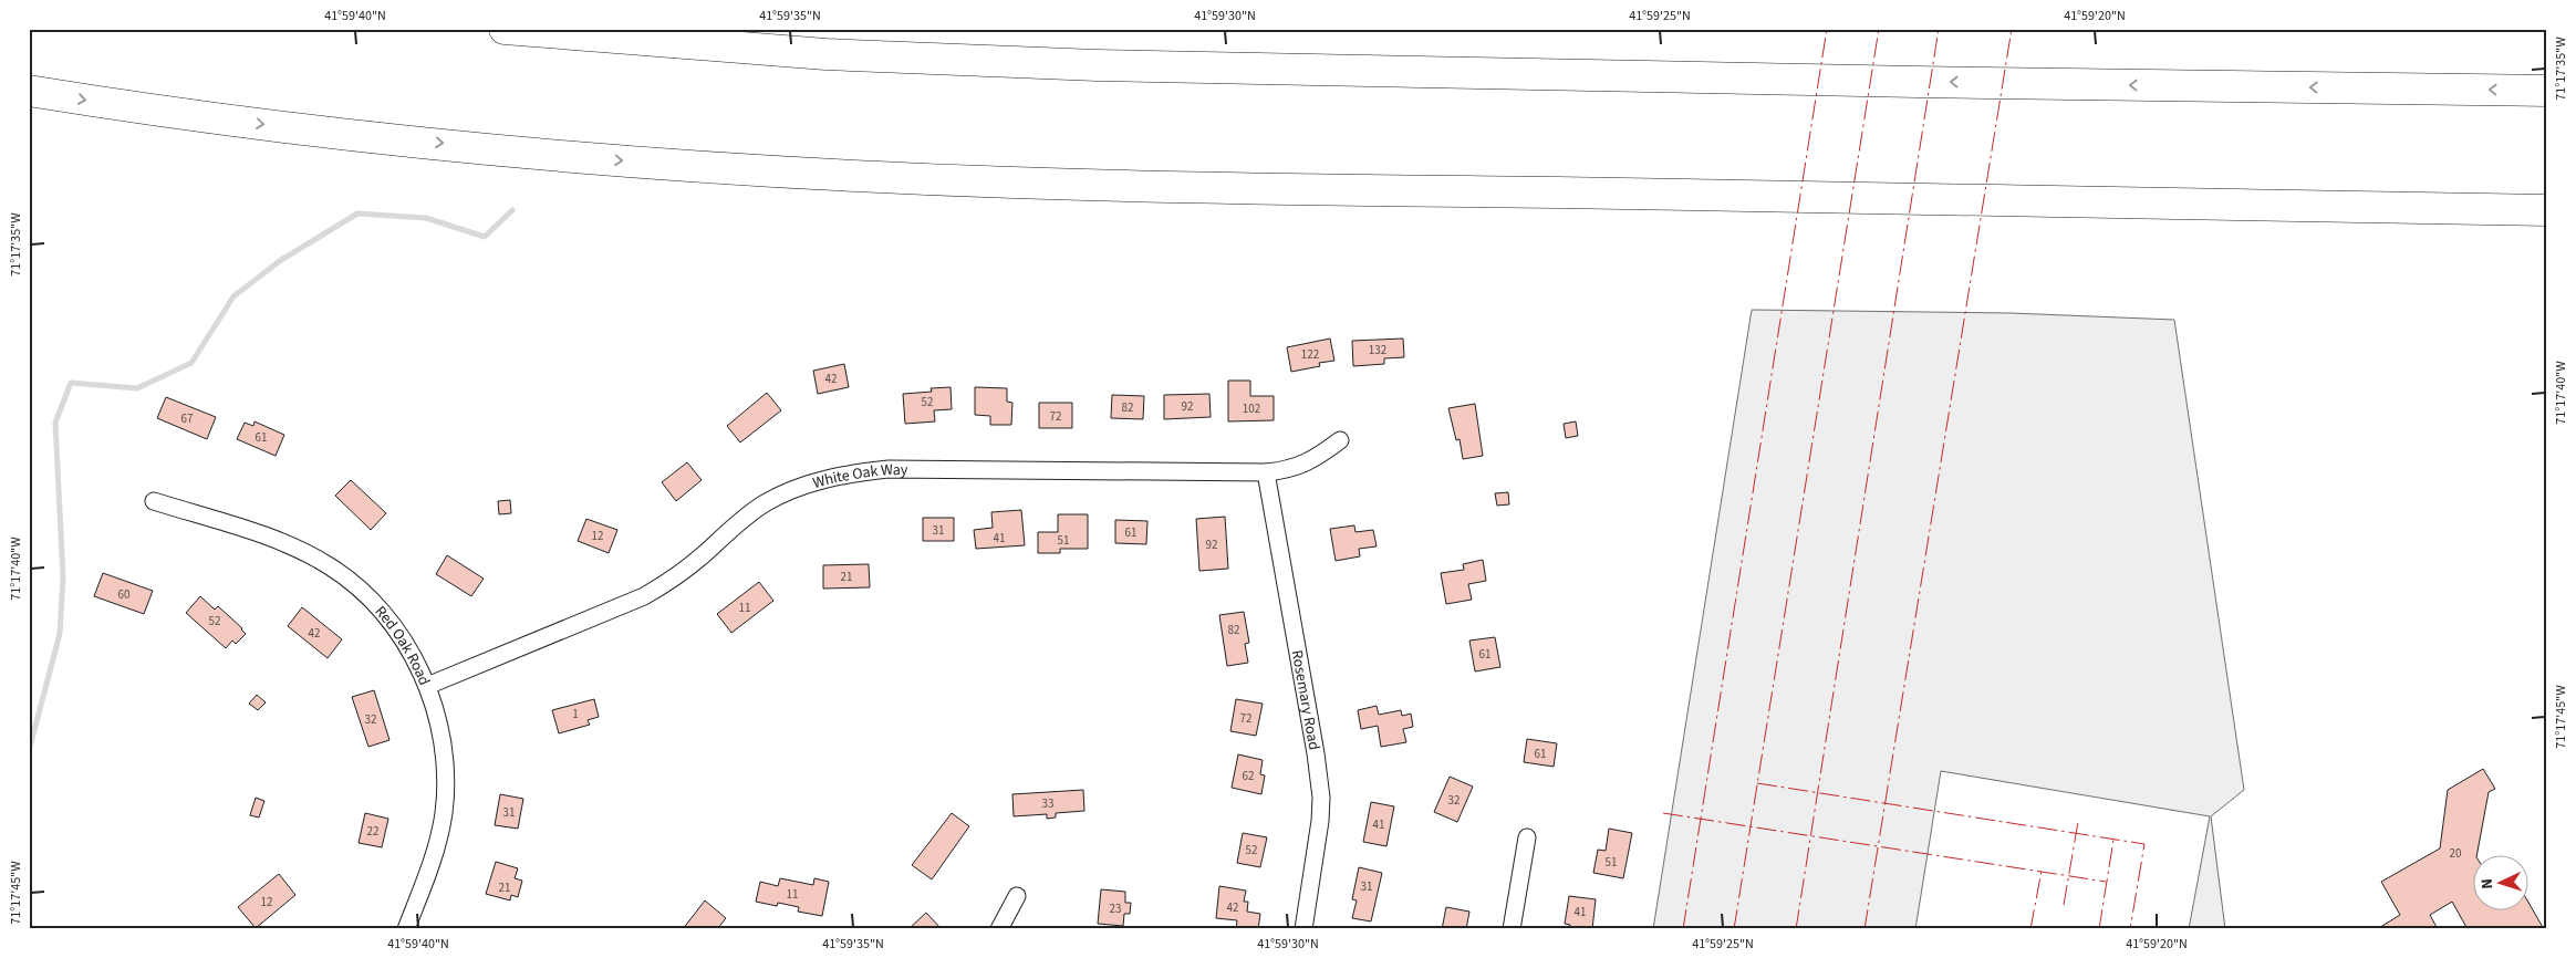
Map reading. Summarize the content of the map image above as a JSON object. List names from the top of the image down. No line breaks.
{"streets":{"street":["White Oak Way","Red Oak Road","Rosemary Road"]},"crossings":[["White Oak Way","Red Oak Road"],["White Oak Way","Rosemary Road"]],"house_numbers":["132","122","42","52","92","82","102","72","67","61","31","61","12","41","51","92","21","60","11","52","82","42","61","1","72","32","61","62","32","33","31","41","22","52","20","51","31","21","11","12","42","23","41"],"north":"left","coordinates":["41°59'40\"N","41°59'35\"N","41°59'30\"N","41°59'25\"N","41°59'20\"N","71°17'35\"W","71°17'40\"W","71°17'45\"W"]}
